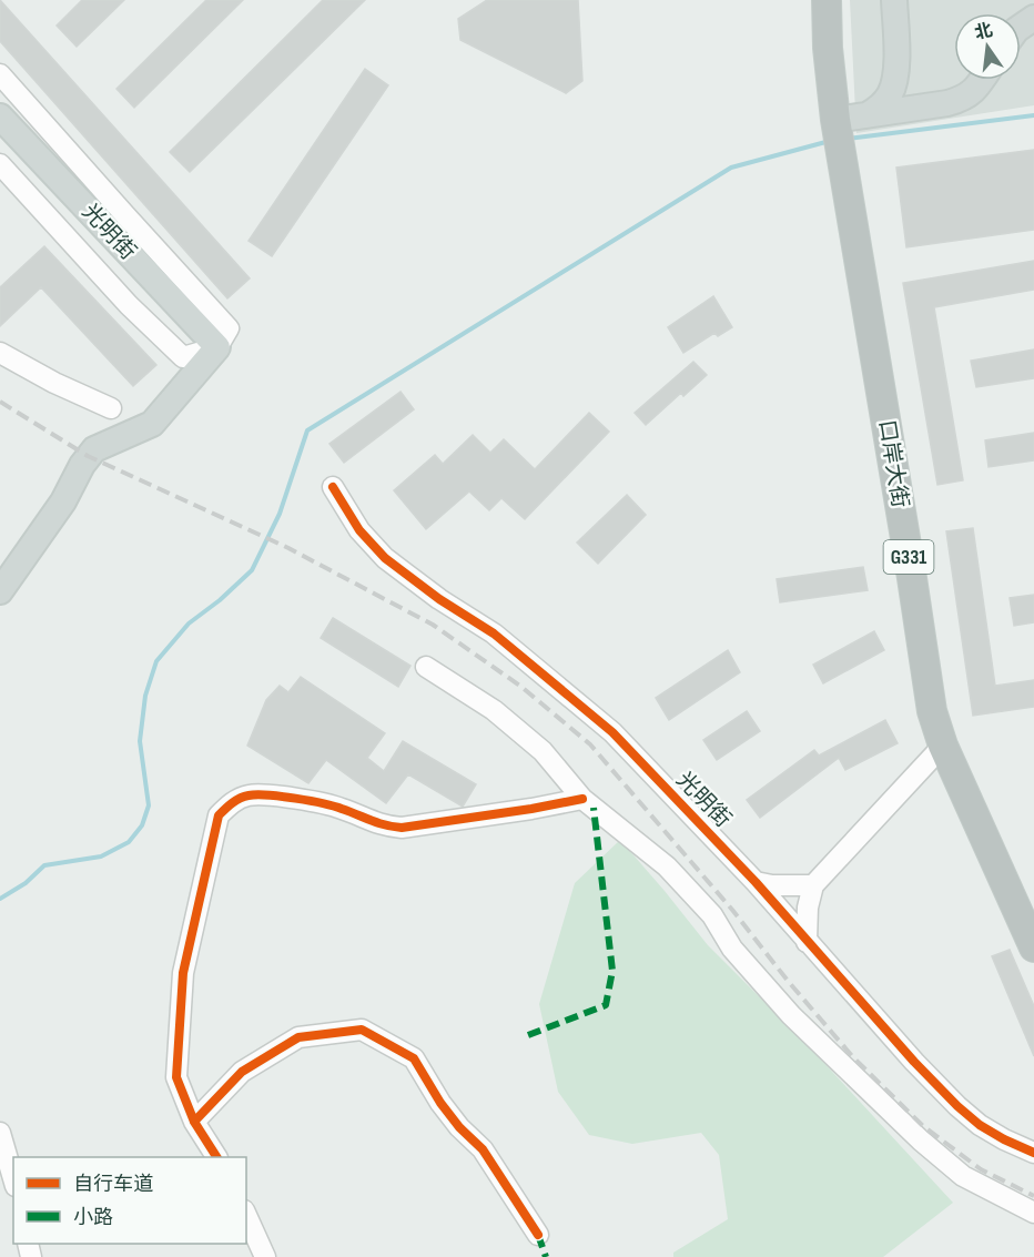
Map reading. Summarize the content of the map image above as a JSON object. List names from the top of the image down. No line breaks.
{"streets":{"highway":["口岸大街","G331"],"main road":["光明街"]},"legend":["自行车道","小路"],"north":"top"}
